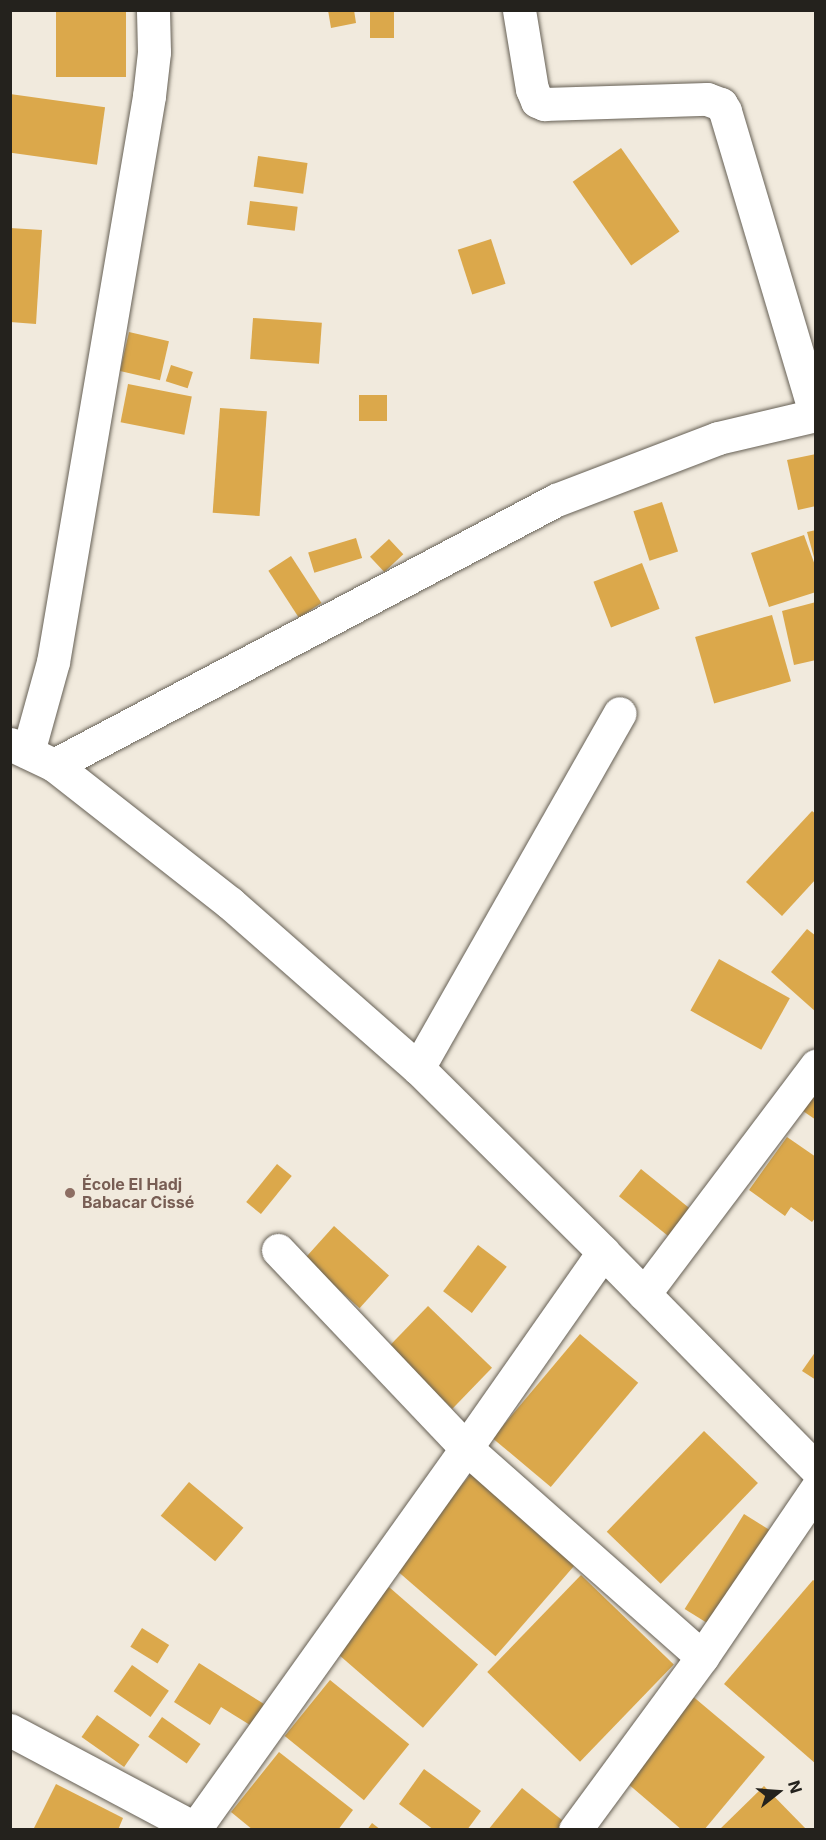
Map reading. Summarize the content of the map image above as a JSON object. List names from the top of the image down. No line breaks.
{"places":["École El Hadj Babacar Cissé"],"north":"right"}
